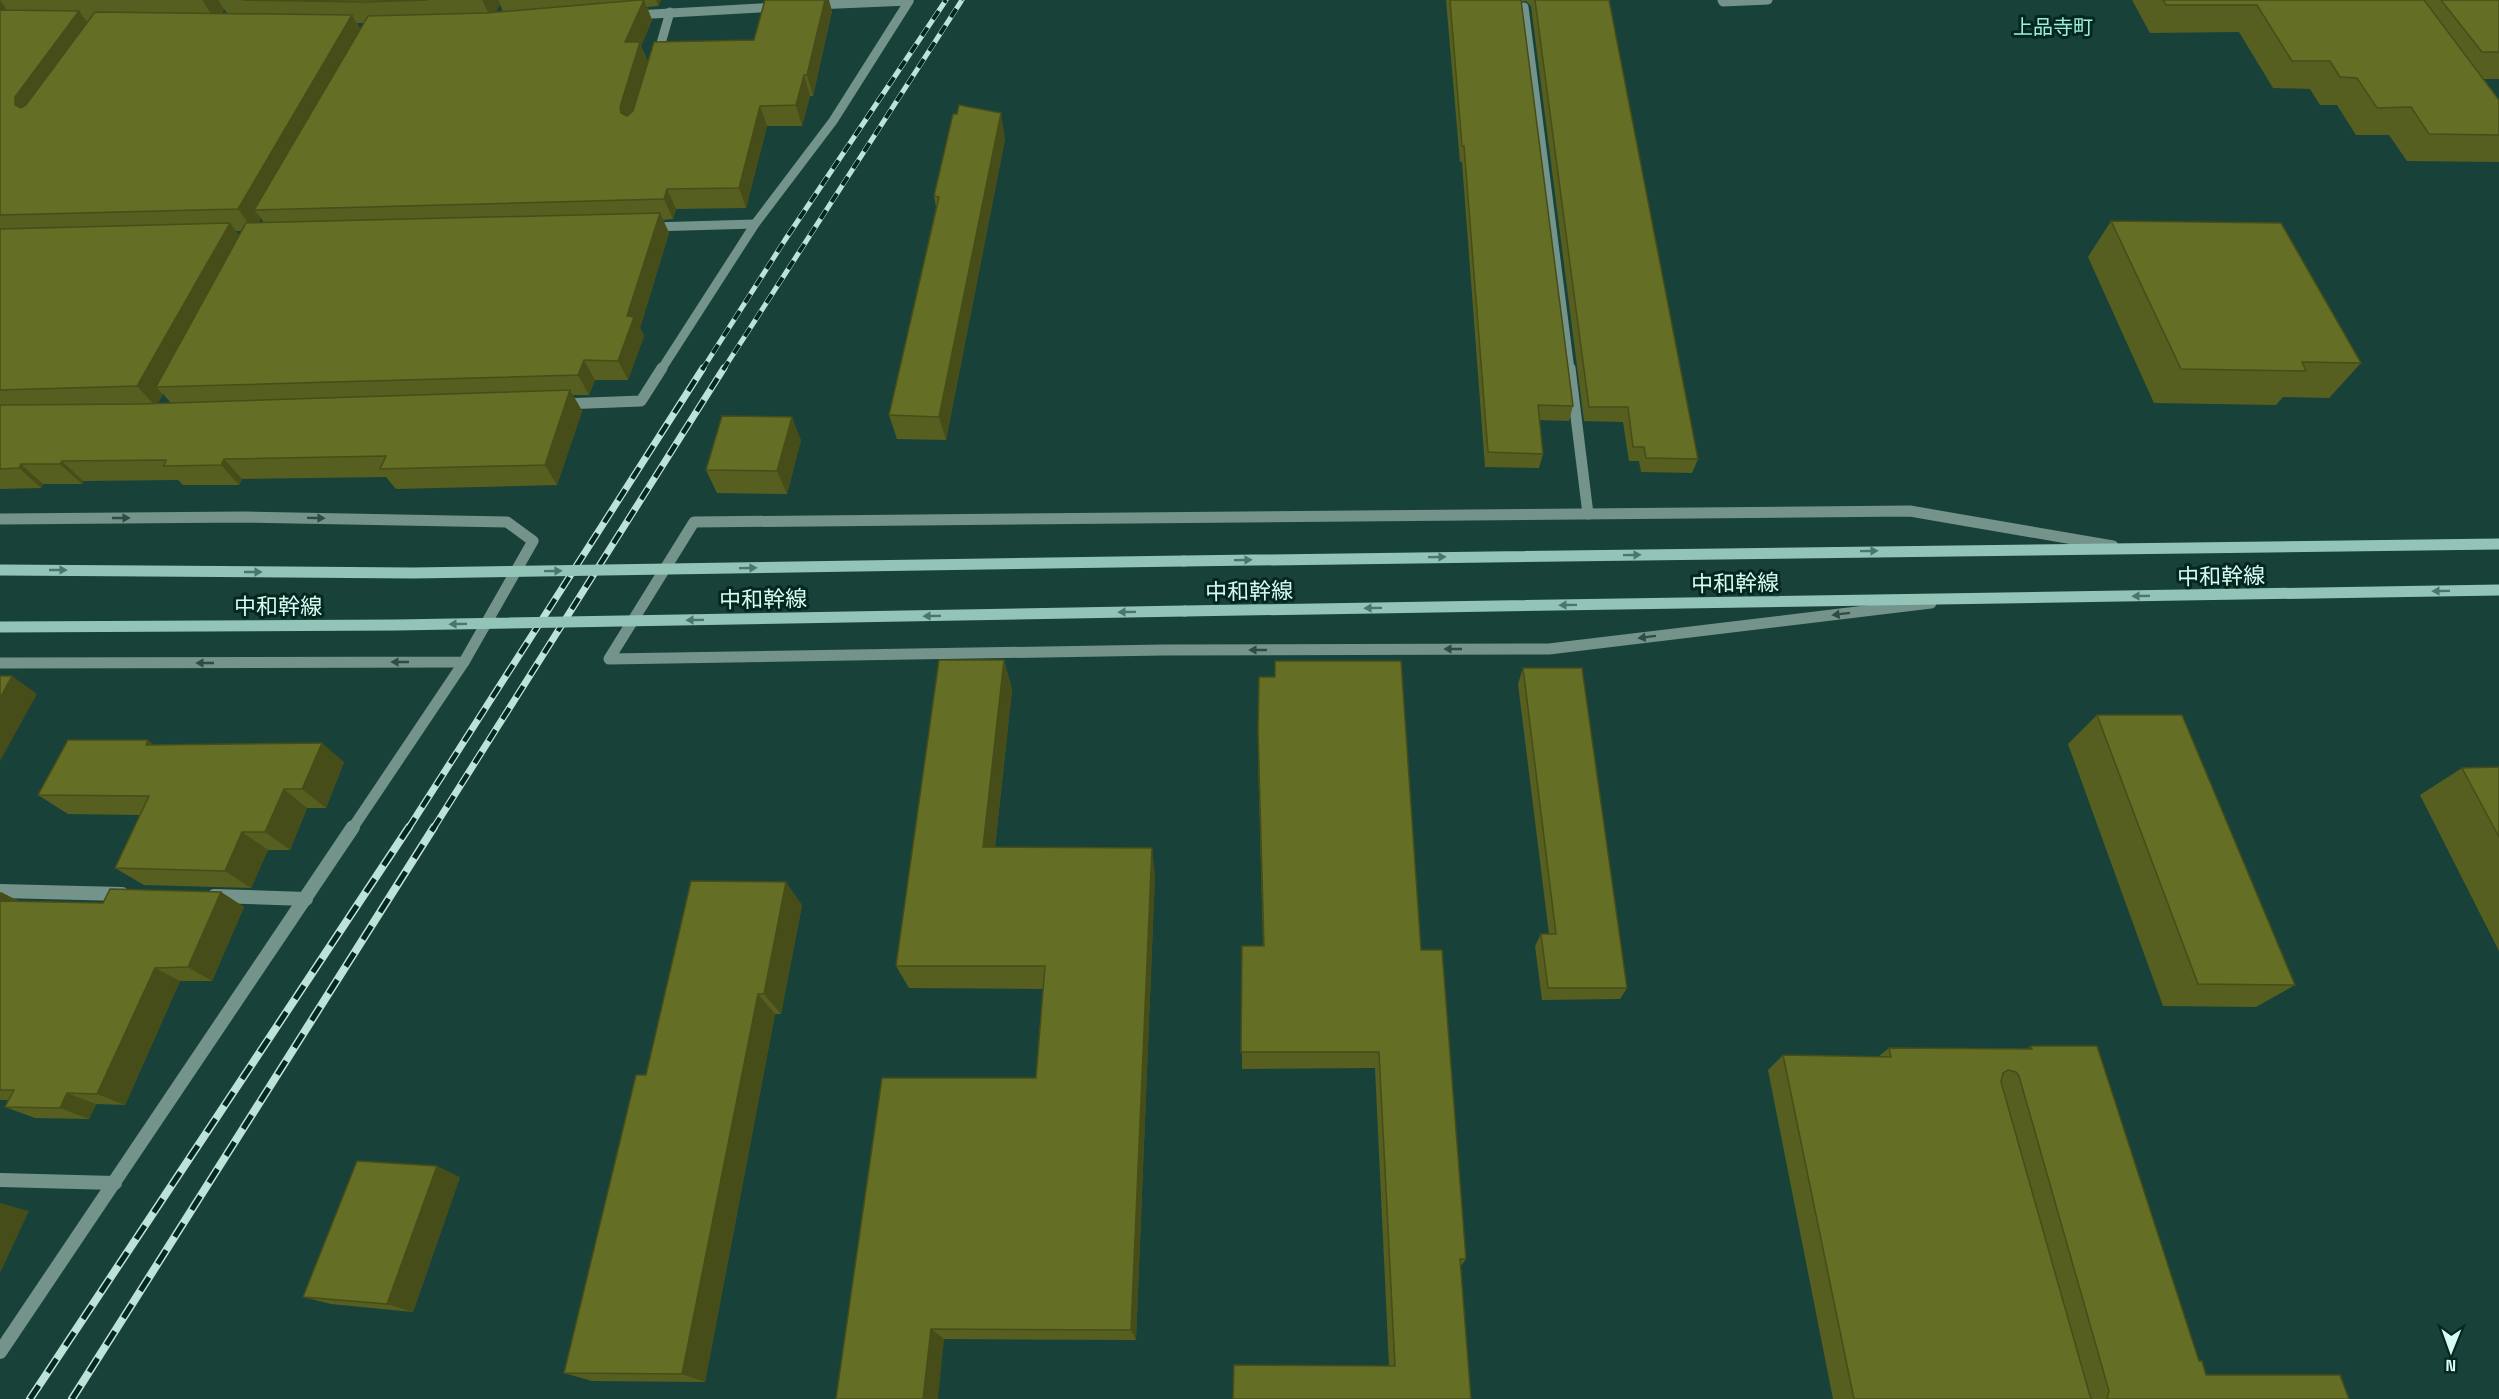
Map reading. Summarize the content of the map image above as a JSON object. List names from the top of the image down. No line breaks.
{"streets":{"main road":["中和幹線"]},"districts":["上品寺町"],"north":"bottom"}
